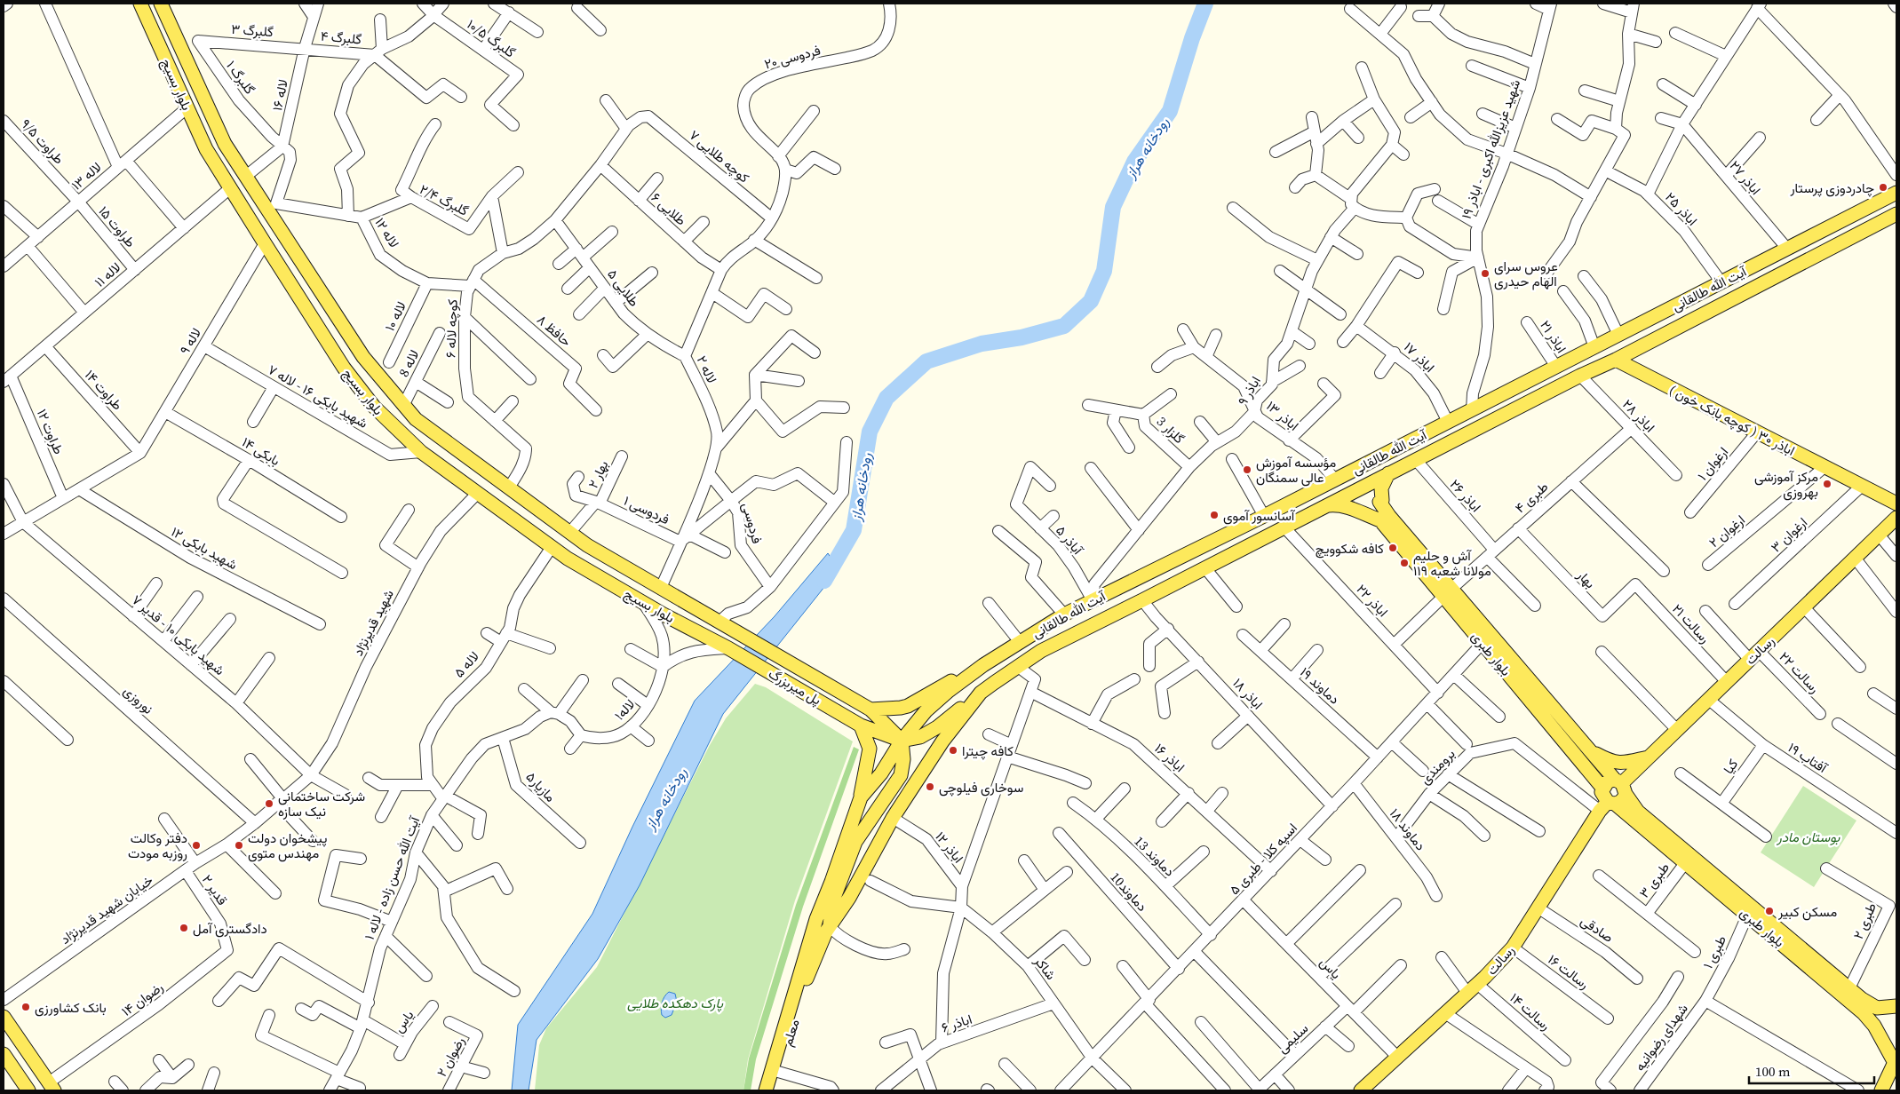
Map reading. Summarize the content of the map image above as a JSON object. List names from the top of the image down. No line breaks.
{"streets":{"main road":["بلوار بسیج","آیت الله طالقانی","اباذر ۳۰ ( کوچه بانک خون )","رسالت","بلوار طبری","پل میربزرگ","معلم"],"street":["گلبرگ ۳","گلبرگ ۴","گلبرگ ۱۰/۵","فردوسی ۲۰","گلبرگ ۱","لاله ۱۶","طراوت ۹/۵","شهید عزیزالله اکبری - اباذر ۱۹","کوچه طلایی ۷","لاله ۱۳","اباذر ۲۷","گلبرگ ۲/۴","طلایی ۶","اباذر ۲۵","طراوت ۱۵","لاله ۱۲","لاله ۱۱","طلایی ۵","لاله ۱۰","کوچه لاله ۶","حافظ ۸","اباذر ۲۱","لاله ۹","اباذر ۱۷","لاله 8","لاله ۲","طراوت ۱۴","اباذر ۹","شهید بابکی ۱۶ - لاله ۷","اباذر ۱۳","اباذر ۲۸","گلزار 3","طراوت ۱۲","بابکی ۱۴","ارغوان ۱","بهار ۲","اباذر ۲۶","طبری ۴","فردوسی ۱","فردوسی","ارغوان ۲","ارغوان ۳","آباذر ۵","شهید بابکی ۱۲","بهار","اباذر ۲۲","شهید قدیرنژاد","رسالت ۲۱","شهید بابکی ۱۰ - قدیر ۷","لاله ۵","رسالت ۲۲","دماوند ۱۹","اباذر ۱۸","نوروزی","لاله۱","اباذر ۱۶","آفتاب ۱۹","برومندی","کیا","مازیار۵","دماوند ۱۸","اباذر ۱۲","دماوند 13","اسپه کلا - طبری ۵","آیت الله حسن زاده - لاله ۱","طبری ۳","قدیر ۲","دماوند10","خيابان شهيد قديرنژاد","طبری ۲","صادقی","طبری ۱","شاکر","یاس","رسالت ۱۶","رضوان ۱۴","رسالت ۱۴","اباذر ۶","شهدای رضوانیه","سلیمی","رضوان ۲"]},"crossings":[["گلبرگ ۳","گلبرگ ۴"],["گلبرگ ۳","گلبرگ ۱"],["گلبرگ ۳","لاله ۱۶"],["گلبرگ ۴","لاله ۱۶"],["گلبرگ ۱","لاله ۱۶"],["گلبرگ ۱","لاله ۱۲"],["بلوار بسیج","لاله ۱۳"],["بلوار بسیج","لاله ۱۱"],["بلوار بسیج","کوچه لاله ۶"],["بلوار بسیج","لاله ۹"],["بلوار بسیج","لاله 8"],["بلوار بسیج","لاله ۲"],["بلوار بسیج","شهید بابکی ۱۶ - لاله ۷"],["بلوار بسیج","بهار ۲"],["بلوار بسیج","شهید قدیرنژاد"],["بلوار بسیج","لاله ۵"],["بلوار بسیج","پل میربزرگ"],["بلوار بسیج","لاله۱"],["لاله ۱۶","لاله ۱۲"],["طراوت ۹/۵","لاله ۱۳"],["طراوت ۹/۵","طراوت ۱۵"],["شهید عزیزالله اکبری - اباذر ۱۹","آیت الله طالقانی"],["کوچه طلایی ۷","لاله ۲"],["لاله ۱۳","طراوت ۱۵"],["اباذر ۲۷","آیت الله طالقانی"],["گلبرگ ۲/۴","لاله ۱۲"],["طلایی ۶","لاله ۲"],["اباذر ۲۵","آیت الله طالقانی"],["طراوت ۱۵","لاله ۱۱"],["لاله ۱۲","لاله ۱۰"],["لاله ۱۲","کوچه لاله ۶"],["لاله ۱۲","حافظ ۸"],["لاله ۱۱","طراوت ۱۴"],["لاله ۱۱","طراوت ۱۲"],["طلایی ۵","لاله ۲"],["آیت الله طالقانی","اباذر ۲۱"],["آیت الله طالقانی","اباذر ۱۷"],["آیت الله طالقانی","اباذر ۹"],["آیت الله طالقانی","اباذر ۱۳"],["آیت الله طالقانی","اباذر ۲۸"],["آیت الله طالقانی","اباذر ۳۰ ( کوچه بانک خون )"],["آیت الله طالقانی","اباذر ۲۶"],["آیت الله طالقانی","آباذر ۵"],["آیت الله طالقانی","اباذر ۲۲"],["آیت الله طالقانی","پل میربزرگ"],["آیت الله طالقانی","اباذر ۱۸"],["آیت الله طالقانی","اباذر ۱۲"],["آیت الله طالقانی","معلم"],["کوچه لاله ۶","حافظ ۸"],["لاله ۹","طراوت ۱۴"],["لاله ۹","شهید بابکی ۱۶ - لاله ۷"],["لاله ۹","بابکی ۱۴"],["لاله ۲","فردوسی ۱"],["اباذر ۹","اباذر ۱۳"],["اباذر ۹","گلزار 3"],["اباذر ۹","آباذر ۵"],["اباذر ۲۸","طبری ۴"],["اباذر ۳۰ ( کوچه بانک خون )","ارغوان ۱"],["اباذر ۳۰ ( کوچه بانک خون )","ارغوان ۲"],["اباذر ۳۰ ( کوچه بانک خون )","ارغوان ۳"],["بهار ۲","فردوسی ۱"],["اباذر ۲۶","طبری ۴"],["طبری ۴","بهار"],["طبری ۴","اباذر ۲۲"],["طبری ۴","بلوار طبری"],["بهار","رسالت ۲۱"],["اباذر ۲۲","اسپه کلا - طبری ۵"],["شهید قدیرنژاد","شهید بابکی ۱۰ - قدیر ۷"],["شهید قدیرنژاد","خيابان شهيد قديرنژاد"],["رسالت ۲۱","رسالت"],["شهید بابکی ۱۰ - قدیر ۷","خيابان شهيد قديرنژاد"],["رسالت","بلوار طبری"],["رسالت","رسالت ۲۲"],["رسالت","آفتاب ۱۹"],["رسالت","برومندی"],["رسالت","صادقی"],["رسالت","یاس"],["رسالت","رسالت ۱۶"],["رسالت","رسالت ۱۴"],["بلوار طبری","برومندی"],["بلوار طبری","اسپه کلا - طبری ۵"],["بلوار طبری","طبری ۳"],["بلوار طبری","طبری ۲"],["بلوار طبری","طبری ۱"],["لاله ۵","آیت الله حسن زاده - لاله ۱"],["دماوند ۱۹","اسپه کلا - طبری ۵"],["اباذر ۱۸","اسپه کلا - طبری ۵"],["نوروزی","خيابان شهيد قديرنژاد"],["اباذر ۱۶","اسپه کلا - طبری ۵"],["آفتاب ۱۹","کیا"],["برومندی","دماوند ۱۸"],["مازیار۵","آیت الله حسن زاده - لاله ۱"],["دماوند ۱۸","اسپه کلا - طبری ۵"],["دماوند 13","اسپه کلا - طبری ۵"],["اسپه کلا - طبری ۵","دماوند10"],["اسپه کلا - طبری ۵","شاکر"],["اسپه کلا - طبری ۵","یاس"],["قدیر ۲","خيابان شهيد قديرنژاد"],["قدیر ۲","رضوان ۱۴"],["طبری ۱","شهدای رضوانیه"],["شاکر","اباذر ۶"],["یاس","سلیمی"]],"water":["رودخانه هراز"],"parks":["بوستان مادر","پارک دهکده طلایی"],"places":["چادردوزی پرستار","عروس سرای الهام حیدری","مؤسسه آموزش عالی سمنگان","مرکز آموزشی بهروزی","آسانسور آموی","کافه شکوویچ","آش و حلیم مولانا شعبه ۱۱۹","کافه چیترا","سوخاری فیلوچی","شرکت ساختمانی نیک سازه","دفتر وکالت روزبه مودت","پیشخوان دولت مهندس متوی","مسکن کبیر","دادگستری آمل","بانک کشاورزی"],"scale_bar":"100 m"}
